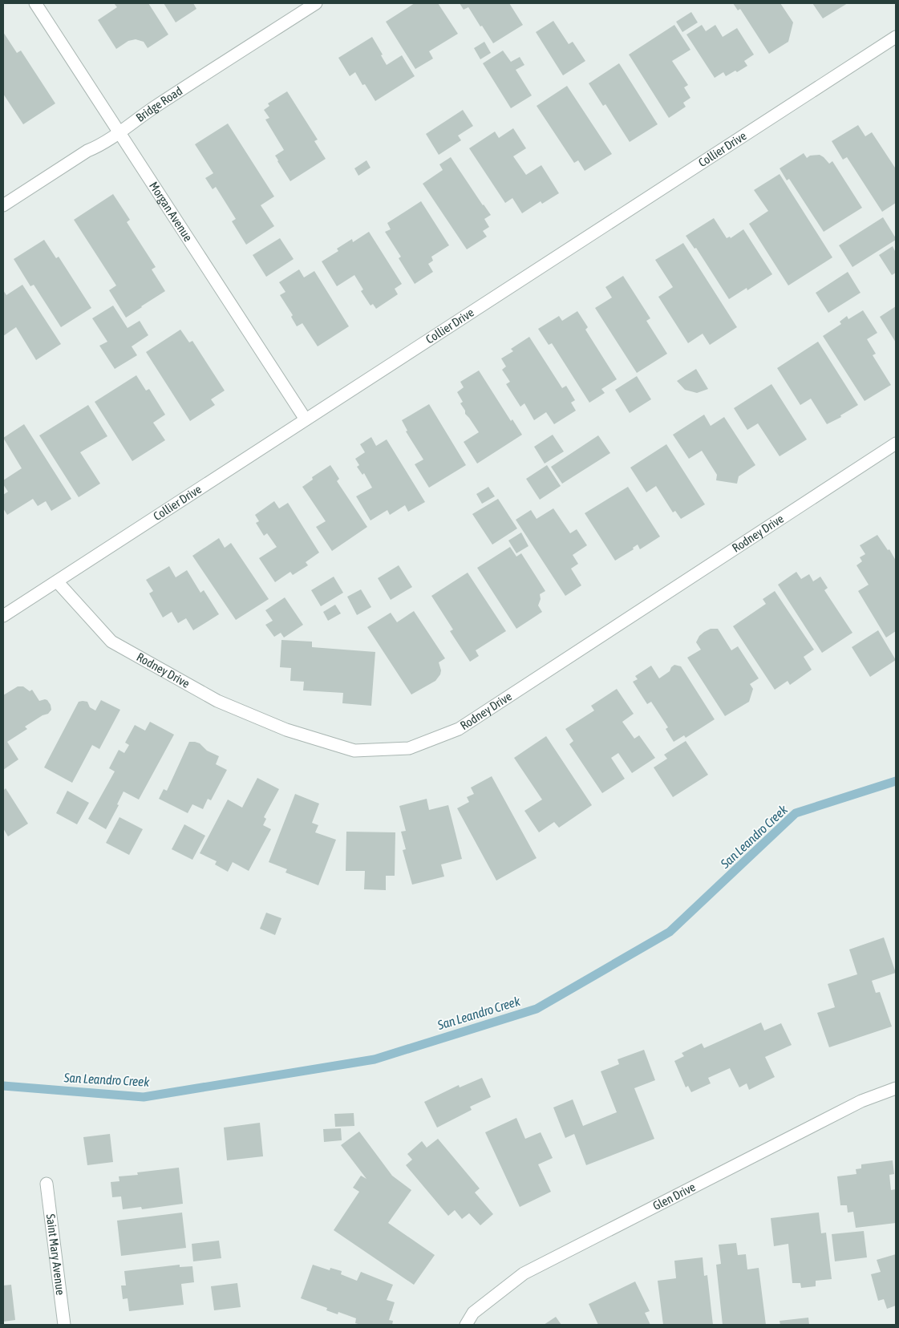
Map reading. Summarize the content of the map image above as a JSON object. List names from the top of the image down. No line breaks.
{"streets":{"street":["Bridge Road","Collier Drive","Morgan Avenue","Rodney Drive","Glen Drive","Saint Mary Avenue"]},"crossings":[["Bridge Road","Morgan Avenue"],["Collier Drive","Morgan Avenue"],["Collier Drive","Rodney Drive"]],"water":["San Leandro Creek"]}
